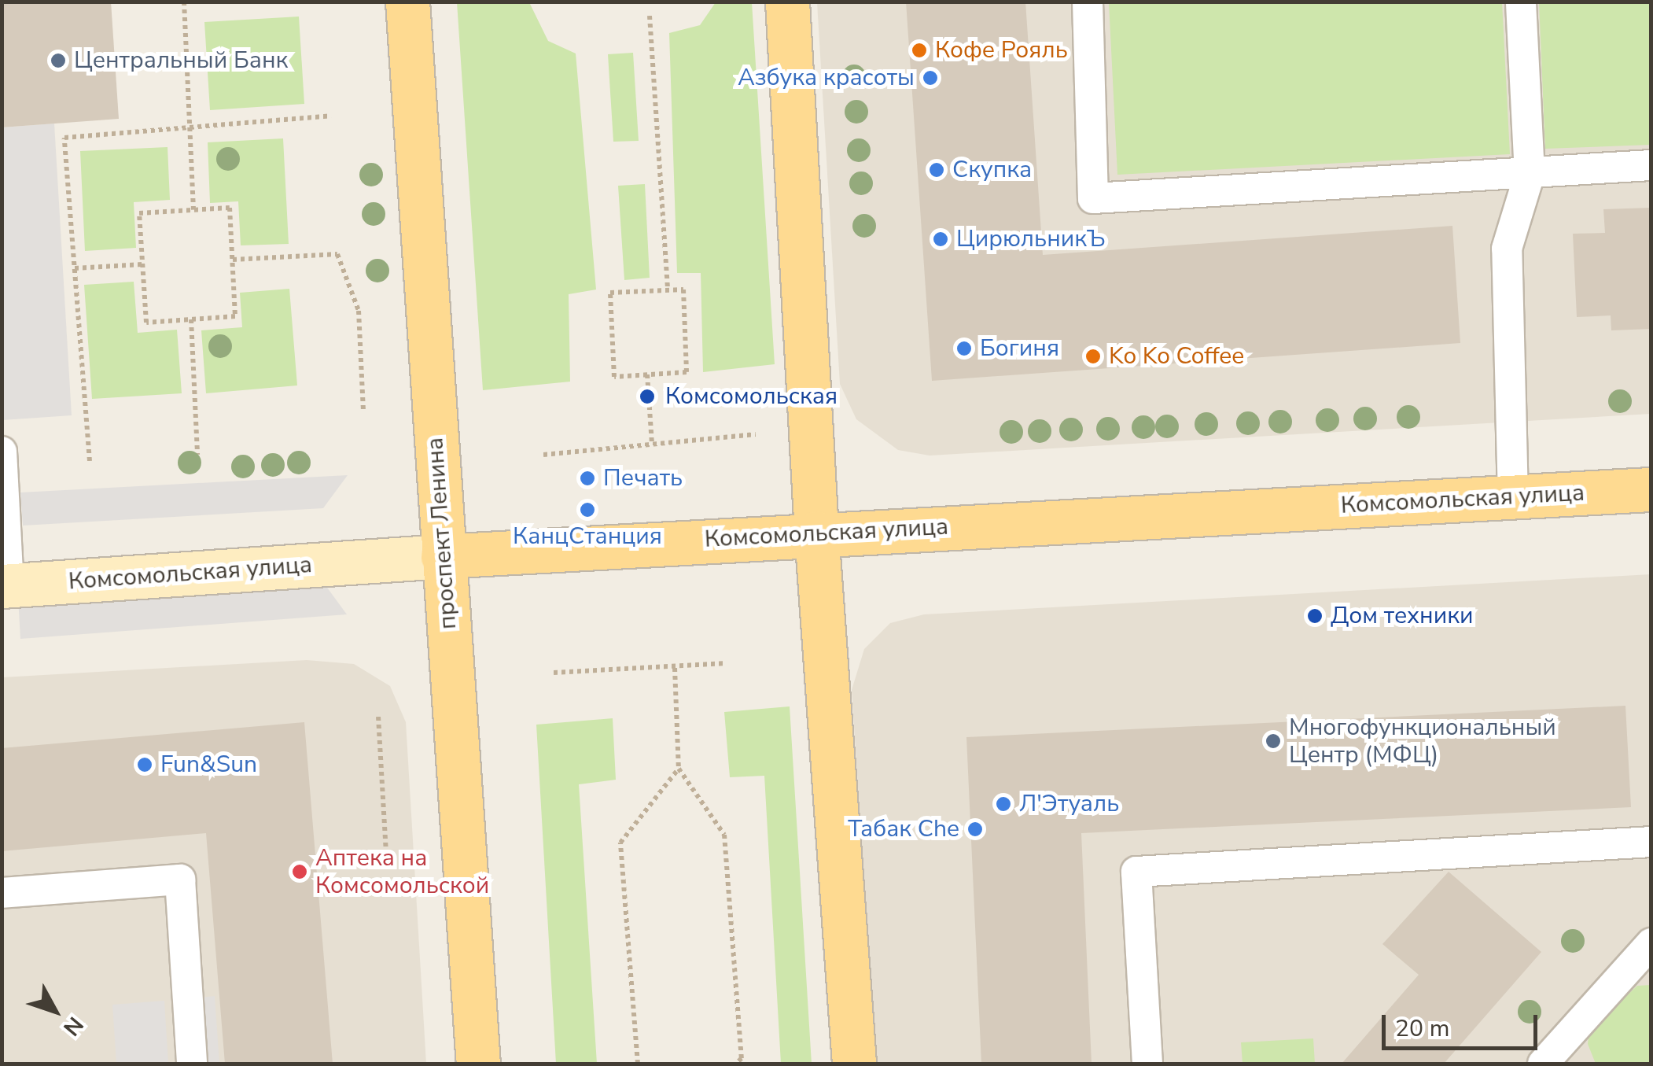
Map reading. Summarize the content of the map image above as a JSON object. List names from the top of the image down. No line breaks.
{"streets":{"main road":["Комсомольская улица","проспект Ленина"]},"crossings":[["Комсомольская улица","проспект Ленина"]],"places":["Кофе Рояль","Центральный Банк","Азбука красоты","Скупка","ЦирюльникЪ","Богиня","Ko Ko Coffee","Комсомольская","Печать","КанцСтанция","Дом техники","Многофункциональный Центр (МФЦ)","Fun&Sun","Л'Этуаль","Табак Che","Аптека на Комсомольской"],"scale_bar":"20 m","north":"bottom right"}
